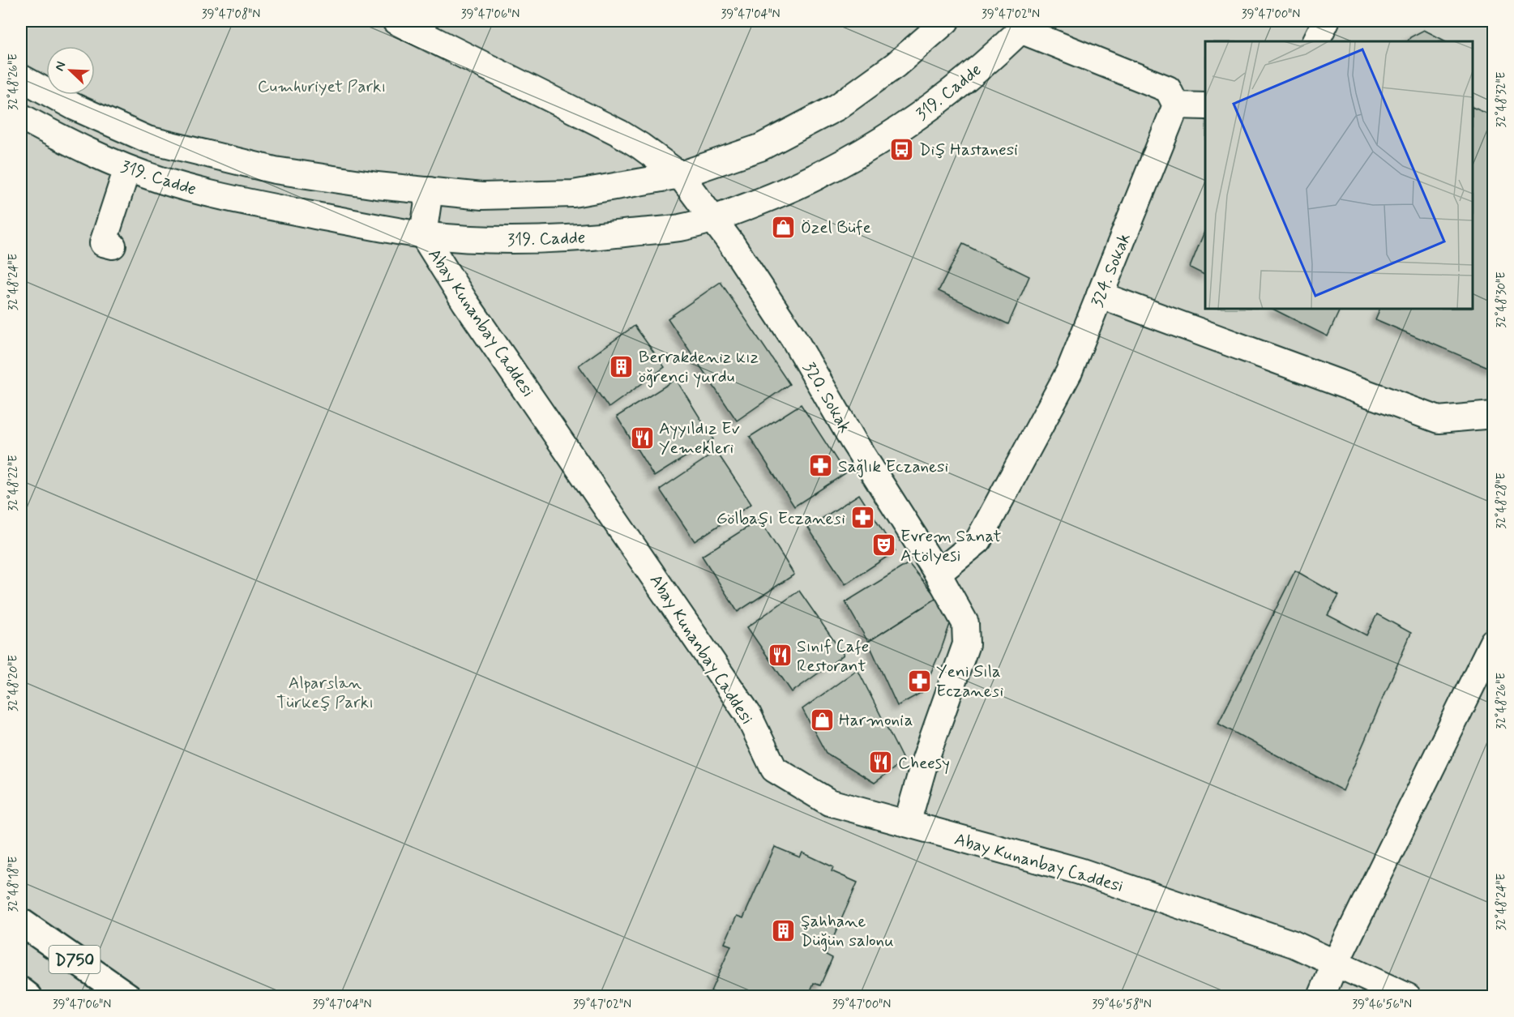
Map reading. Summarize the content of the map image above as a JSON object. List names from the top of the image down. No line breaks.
{"streets":{"highway":["D750"],"street":["319. Cadde","324. Sokak","Abay Kunanbay Caddesi","320. Sokak"]},"crossings":[["319. Cadde","Abay Kunanbay Caddesi"],["319. Cadde","320. Sokak"],["324. Sokak","320. Sokak"],["Abay Kunanbay Caddesi","320. Sokak"]],"parks":["Cumhuriyet Parkı","Alparslan Türkeş Parkı"],"places":{"bus stop":["Diş Hastanesi"],"shop":["Özel Büfe","Harmonia"],"building":["Berrakdeniz kız öğrenci yurdu","Şahhane Düğün salonu"],"restaurant":["Ayyıldız Ev Yemekleri","Sınıf Cafe Restorant","Cheesy"],"pharmacy":["Sağlık Eczanesi","Gölbaşı Eczanesi","Yeni Sıla Eczanesi"],"theatre":["Evrem Sanat Atölyesi"]},"north":"top left","coordinates":["39°47'08\"N","39°47'06\"N","39°47'04\"N","39°47'02\"N","39°47'00\"N","32°48'26\"E","32°48'32\"E","32°48'24\"E","32°48'30\"E","32°48'22\"E","32°48'28\"E","32°48'20\"E","32°48'18\"E","39°46'58\"N","39°46'56\"N"]}
